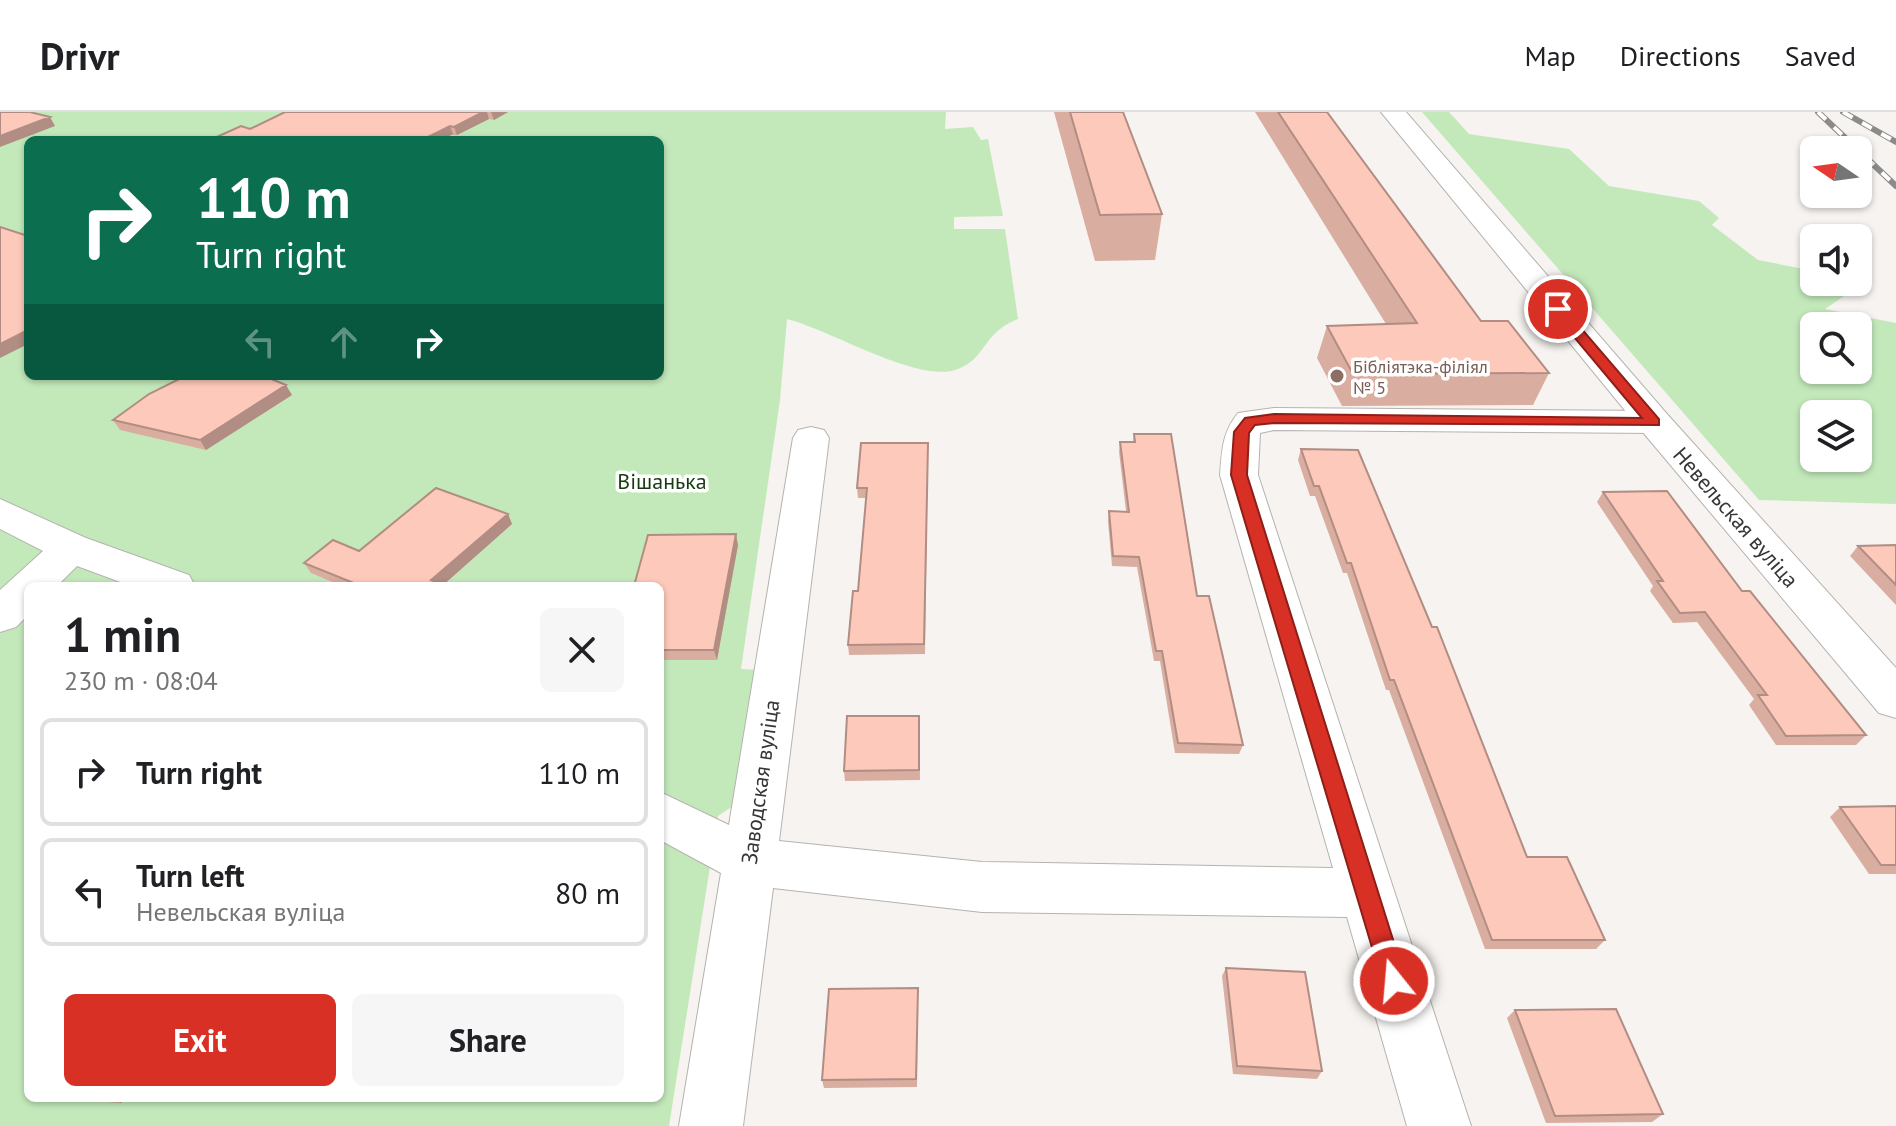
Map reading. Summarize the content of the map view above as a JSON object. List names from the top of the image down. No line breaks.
{"streets":{"street":["Невельская вуліца","Заводская вуліца"]},"parks":["Вішанька"],"places":["Бібліятэка-філіял № 5"],"north":"left","page":{"header":"Drivr","nav":["Map","Directions","Saved"],"turn":["110 m","Turn right"],"heading":["1 min","230 m · 08:04"],"list":[{"name":"Turn right","value":"110 m"},{"name":"Turn left","note":"Невельская вуліца","value":"80 m"}],"buttons":["Exit","Share"]}}
